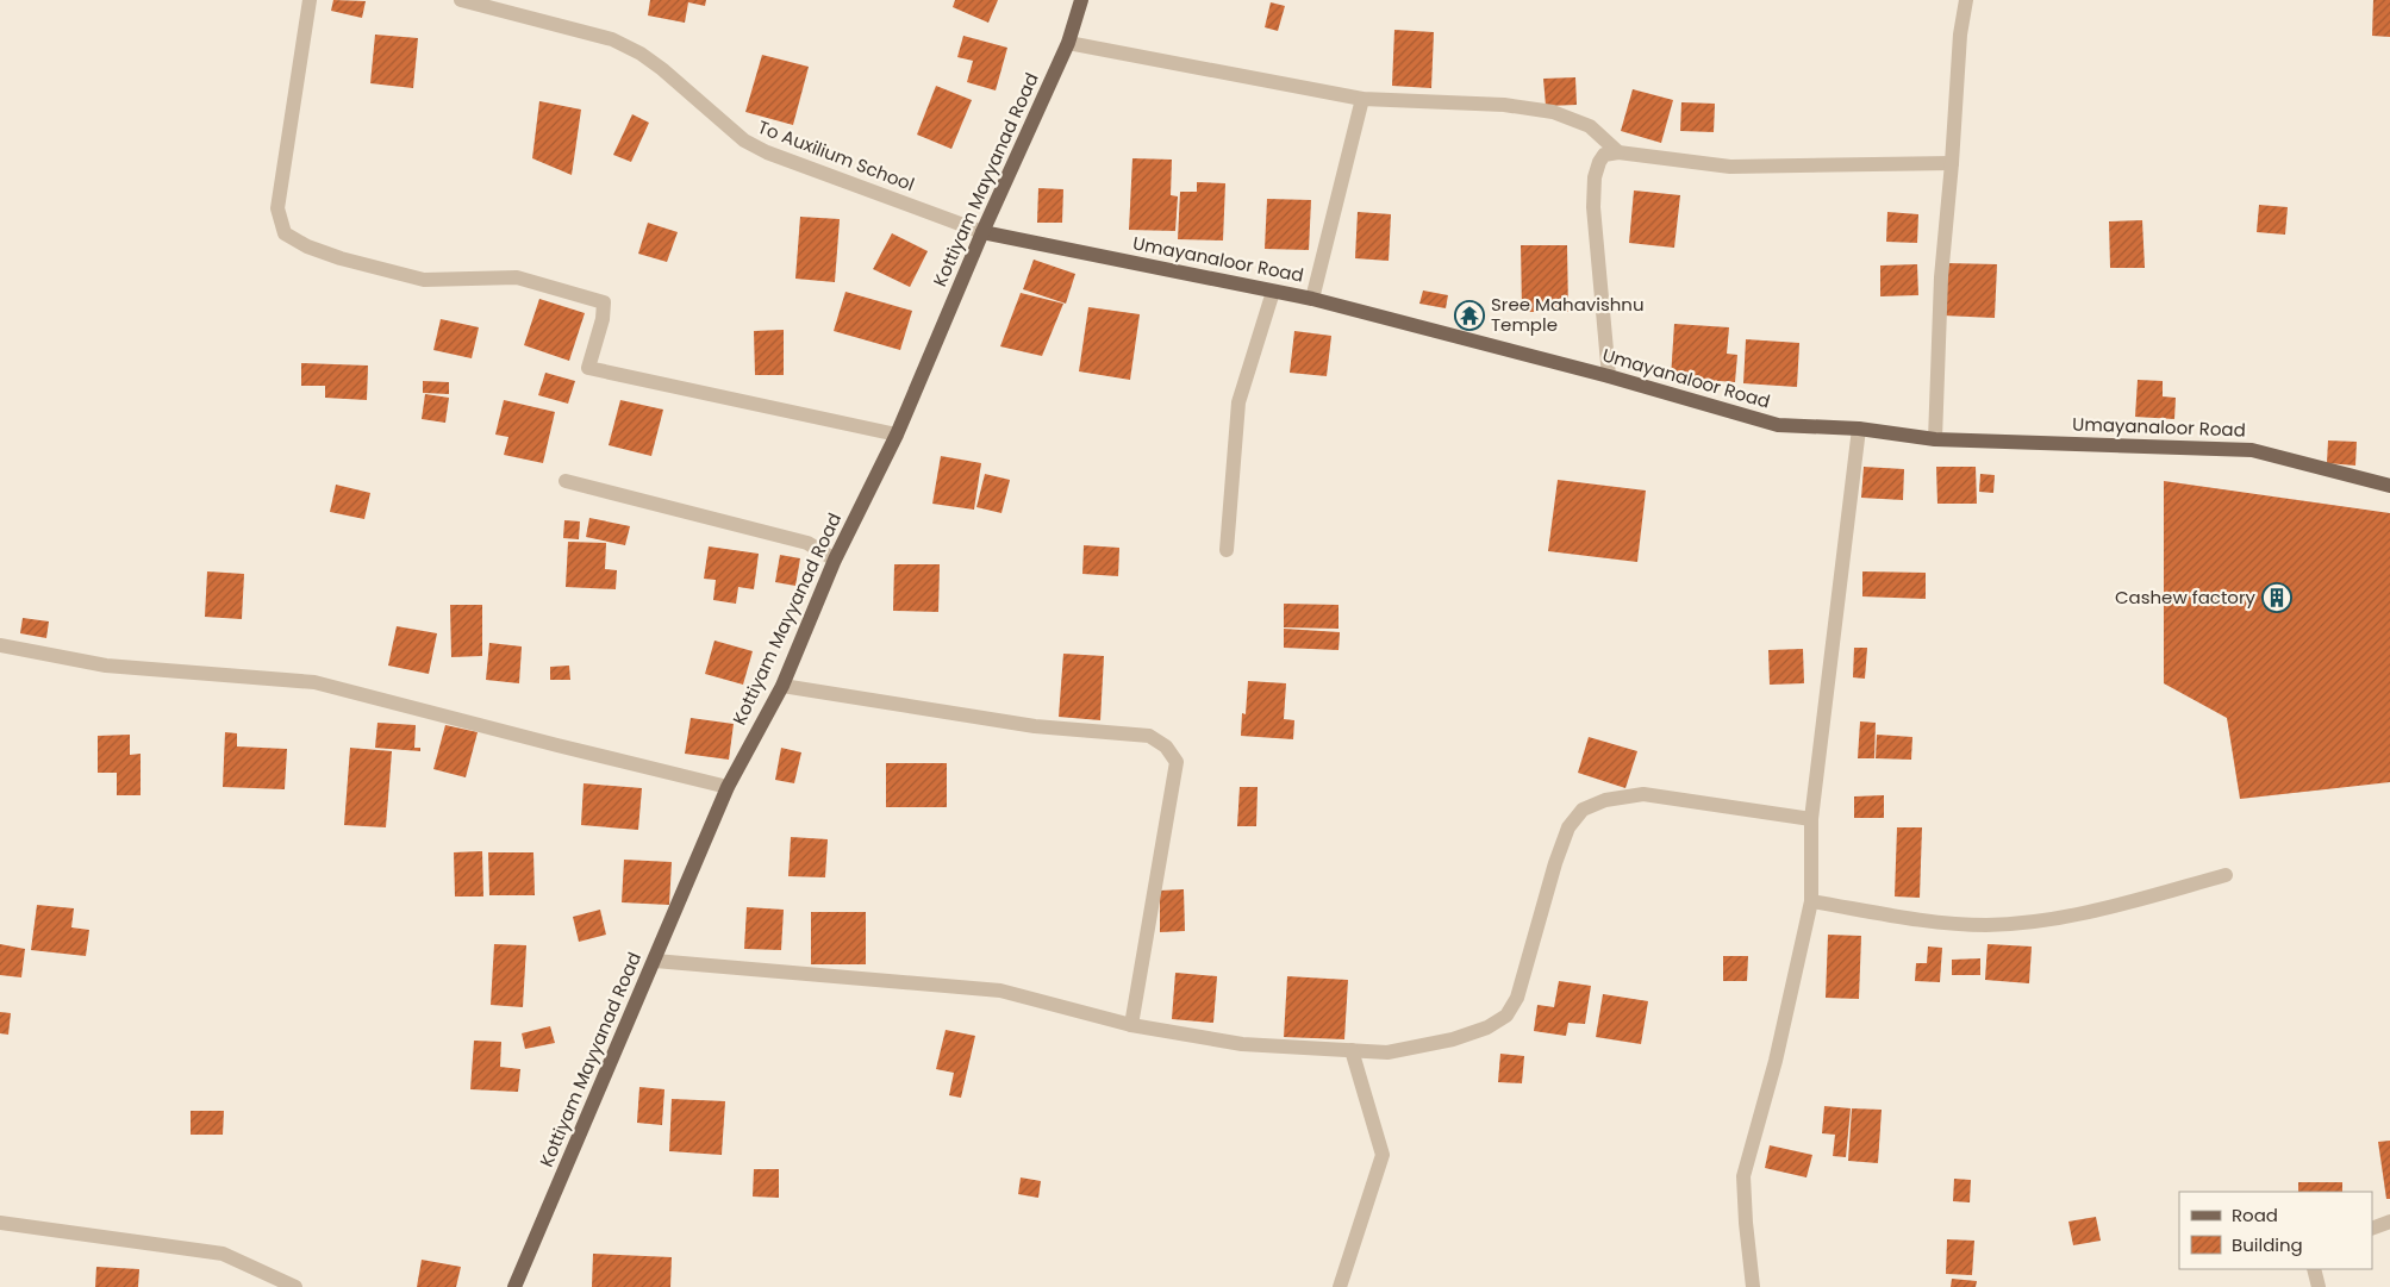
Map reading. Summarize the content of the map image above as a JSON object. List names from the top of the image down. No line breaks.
{"streets":{"main road":["Kottiyam Mayyanad Road","Umayanaloor Road"],"street":["To Auxilium School"]},"crossings":[["To Auxilium School","Kottiyam Mayyanad Road"],["To Auxilium School","Umayanaloor Road"],["Kottiyam Mayyanad Road","Umayanaloor Road"]],"places":{"temple":["Sree Mahavishnu Temple"],"building":["Cashew factory"]},"legend":["Road","Building"]}
